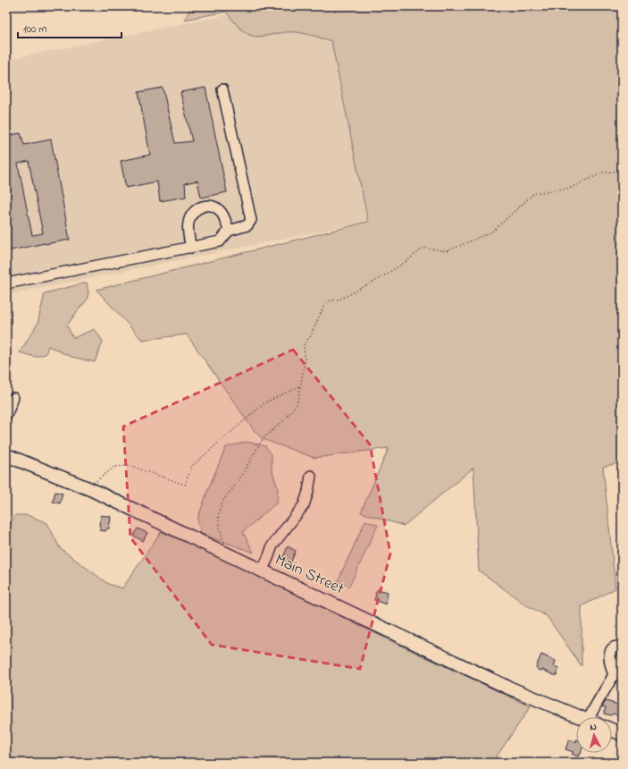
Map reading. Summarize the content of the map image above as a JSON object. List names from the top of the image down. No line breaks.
{"streets":{"main road":["Main Street"]},"scale_bar":"100 m","north":"top"}
